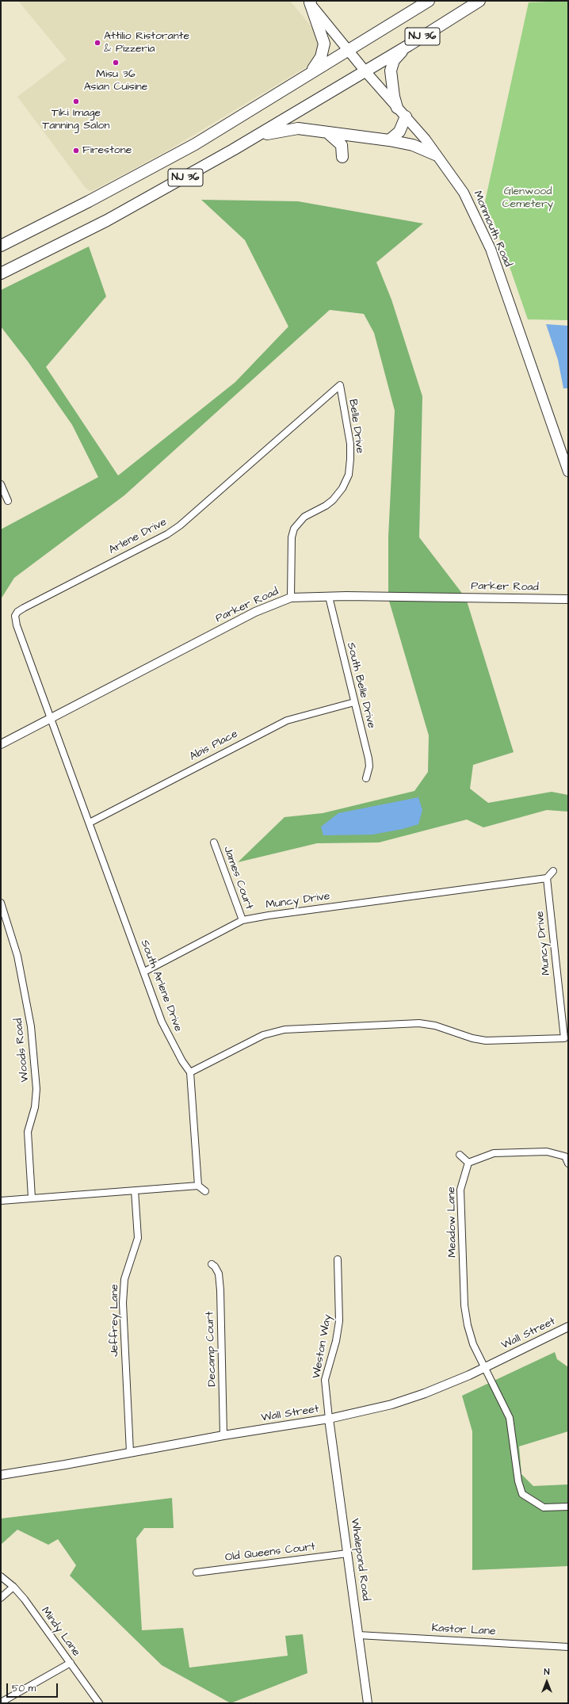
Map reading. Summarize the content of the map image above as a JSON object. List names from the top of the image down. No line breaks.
{"streets":{"highway":["NJ 36"],"main road":["Monmouth Road"],"street":["Belle Drive","Arlene Drive","Parker Road","South Belle Drive","Abis Place","James Court","Muncy Drive","South Arlene Drive","Woods Road","Meadow Lane","Jeffrey Lane","Wall Street","Weston Way","Decamp Court","Old Queens Court","Whalepond Road","Kastor Lane","Mindy Lane"]},"crossings":[["NJ 36","Monmouth Road"],["Belle Drive","Arlene Drive"],["Belle Drive","Parker Road"],["Arlene Drive","Parker Road"],["Arlene Drive","South Arlene Drive"],["Parker Road","South Belle Drive"],["Parker Road","South Arlene Drive"],["South Belle Drive","Abis Place"],["Abis Place","South Arlene Drive"],["James Court","Muncy Drive"],["Muncy Drive","South Arlene Drive"],["Meadow Lane","Wall Street"],["Jeffrey Lane","Wall Street"],["Wall Street","Weston Way"],["Wall Street","Decamp Court"],["Wall Street","Whalepond Road"],["Weston Way","Whalepond Road"],["Old Queens Court","Whalepond Road"],["Whalepond Road","Kastor Lane"]],"parks":["Glenwood Cemetery"],"places":["Attilio Ristorante & Pizzeria","Misu 36 Asian Cuisine","Tiki Image Tanning Salon","Firestone"],"scale_bar":"50 m","north":"top"}
